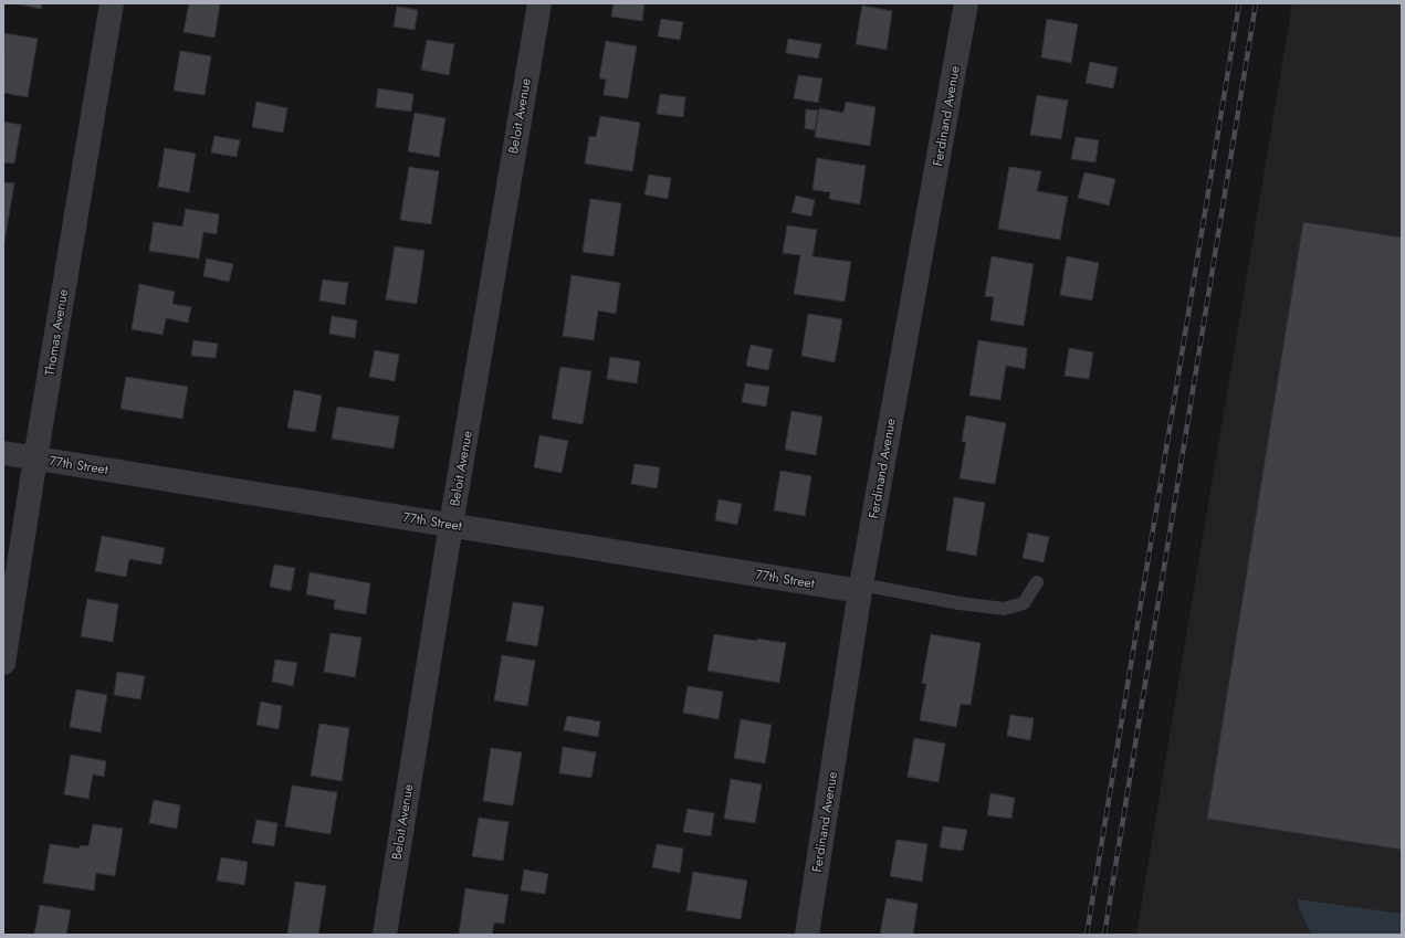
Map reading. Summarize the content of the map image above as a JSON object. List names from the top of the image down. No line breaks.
{"streets":{"street":["Beloit Avenue","Ferdinand Avenue","Thomas Avenue","77th Street"]},"crossings":[["Beloit Avenue","77th Street"],["Ferdinand Avenue","77th Street"],["Thomas Avenue","77th Street"]]}
